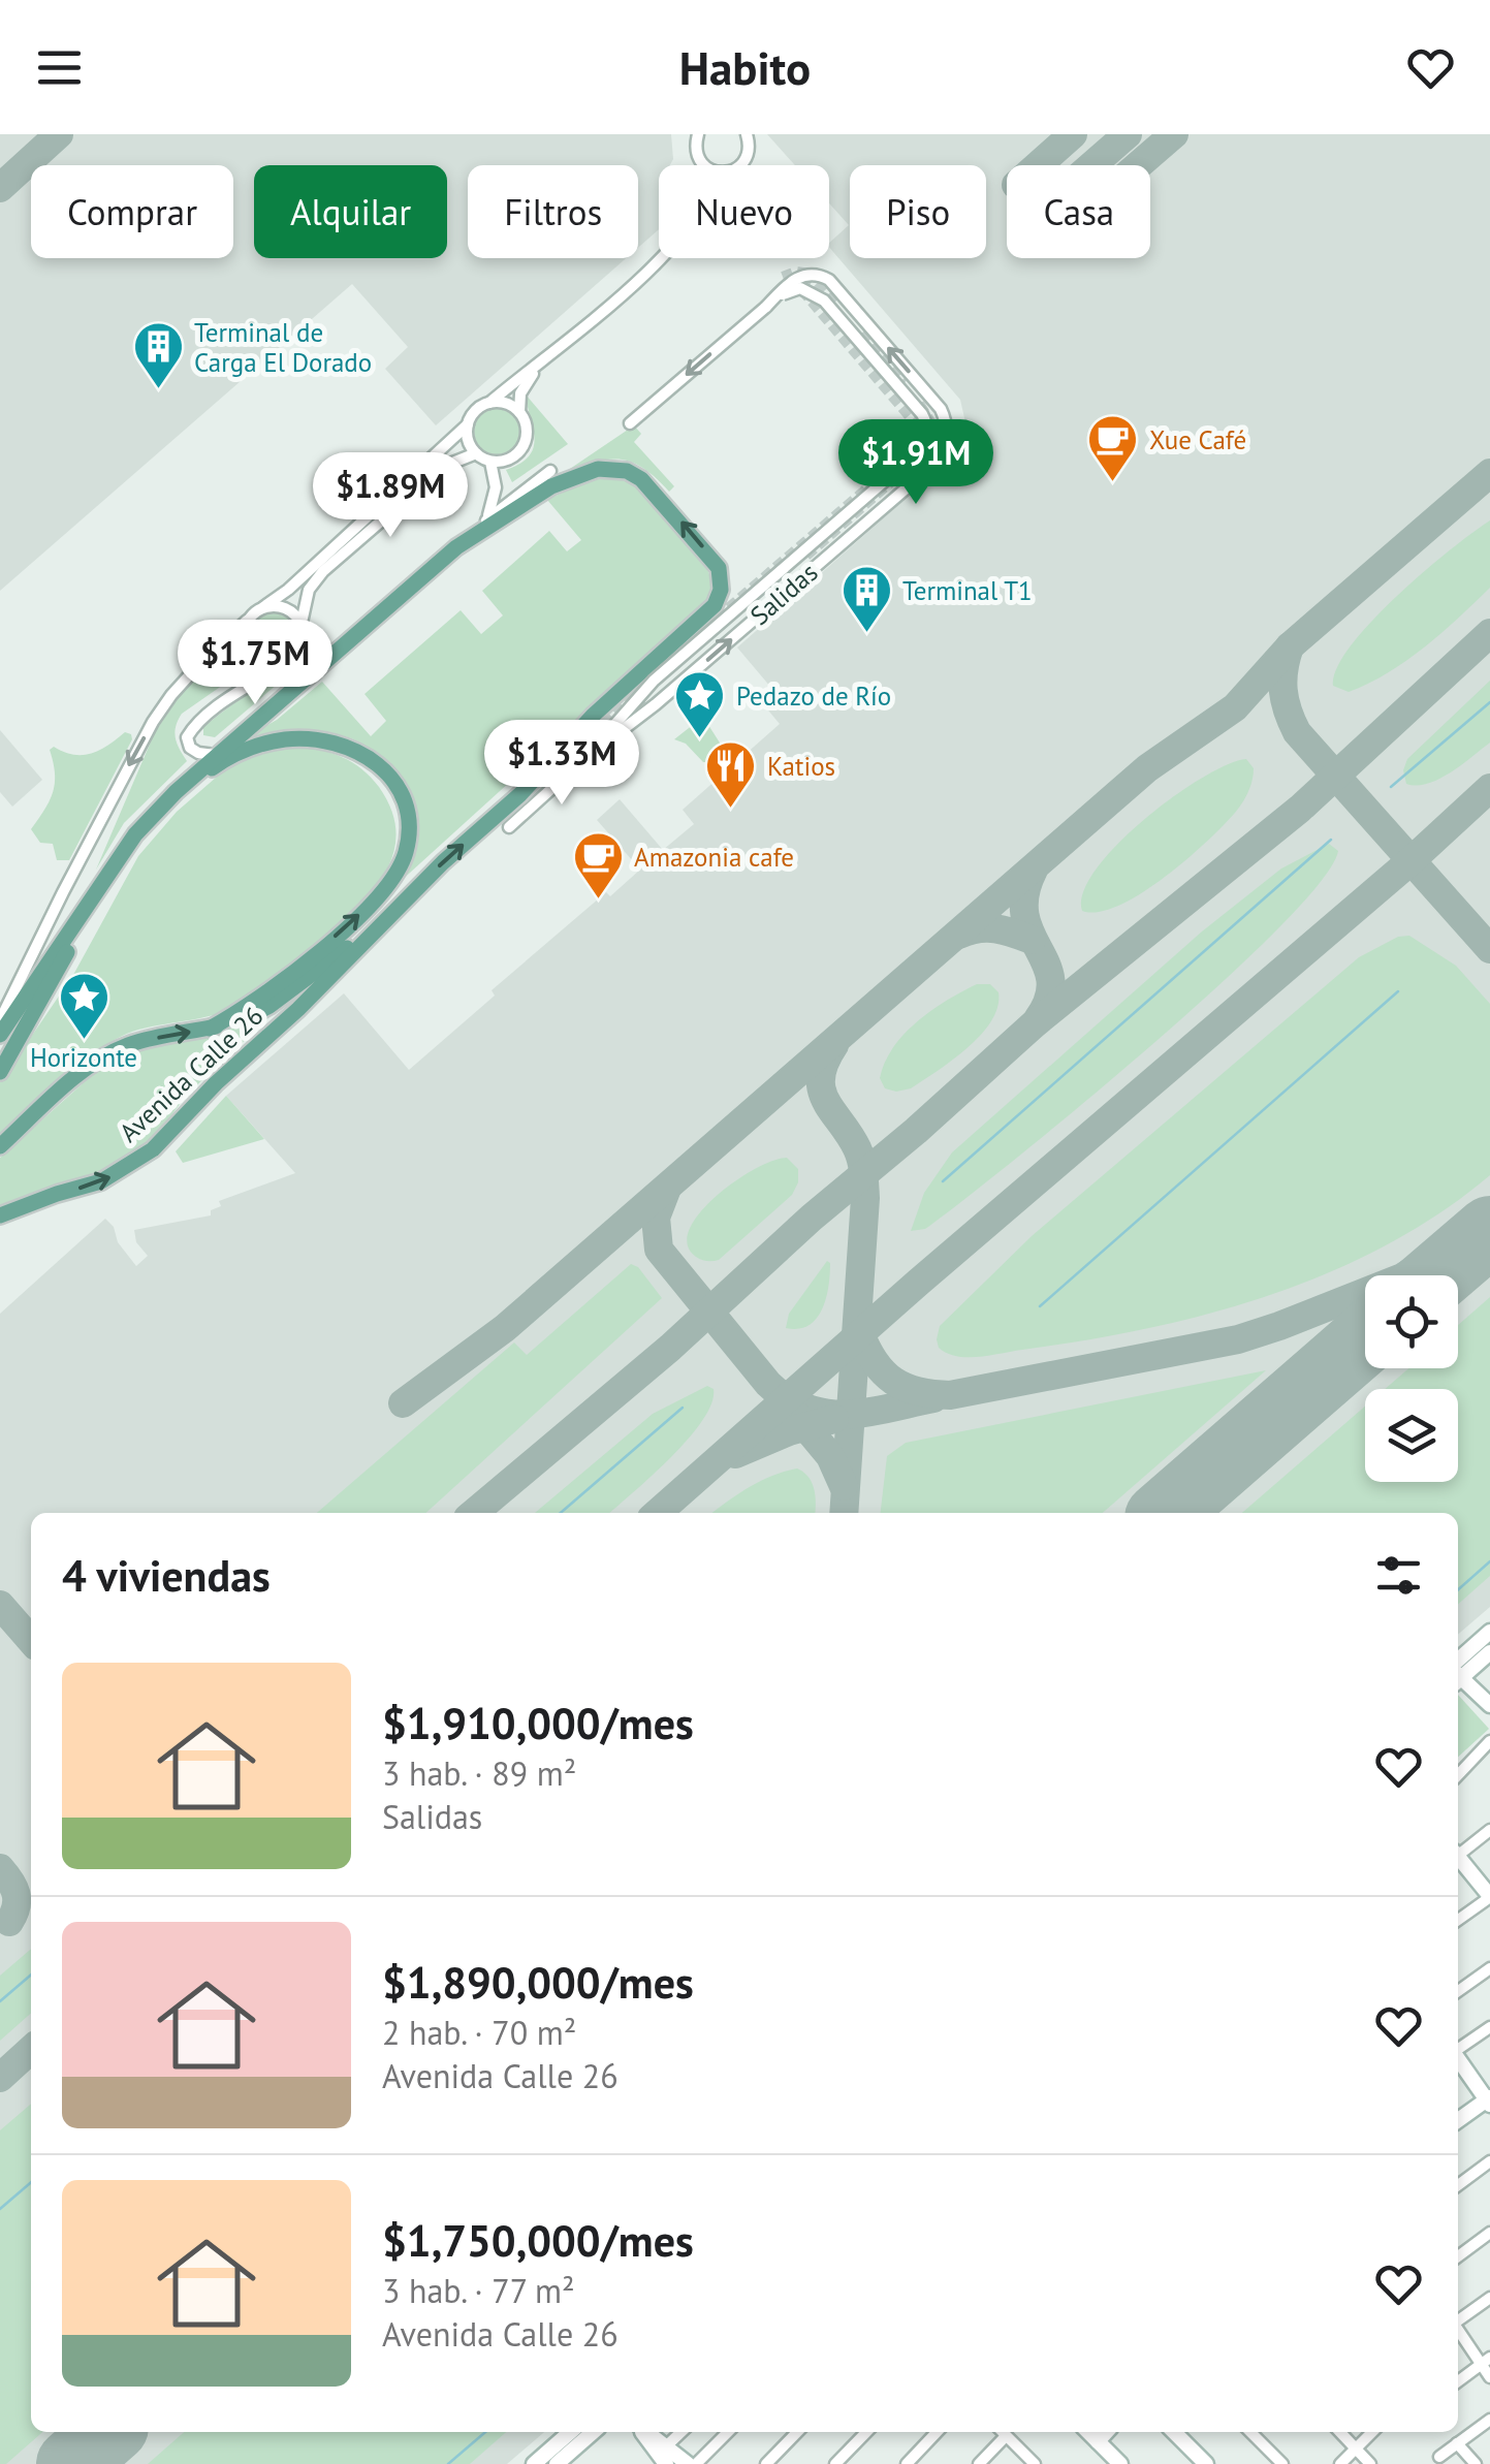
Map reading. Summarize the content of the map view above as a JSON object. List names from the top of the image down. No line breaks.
{"streets":{"main road":["Avenida Calle 26"],"street":["Salidas"]},"places":{"building":["Terminal de Carga El Dorado","Terminal T1"],"cafe":["Xue Café","Amazonia cafe"],"place":["Pedazo de Río","Horizonte"],"restaurant":["Katios"]},"page":{"header":"Habito","chip":["Comprar","Alquilar","Filtros","Nuevo","Piso","Casa"],"price":["$1.91M","$1.89M","$1.75M","$1.33M"],"heading":"4 viviendas","list":[{"name":"$1,910,000/mes","note":"3 hab. · 89 m² · Salidas"},{"name":"$1,890,000/mes","note":"2 hab. · 70 m² · Avenida Calle 26"},{"name":"$1,750,000/mes","note":"3 hab. · 77 m² · Avenida Calle 26"}]}}
